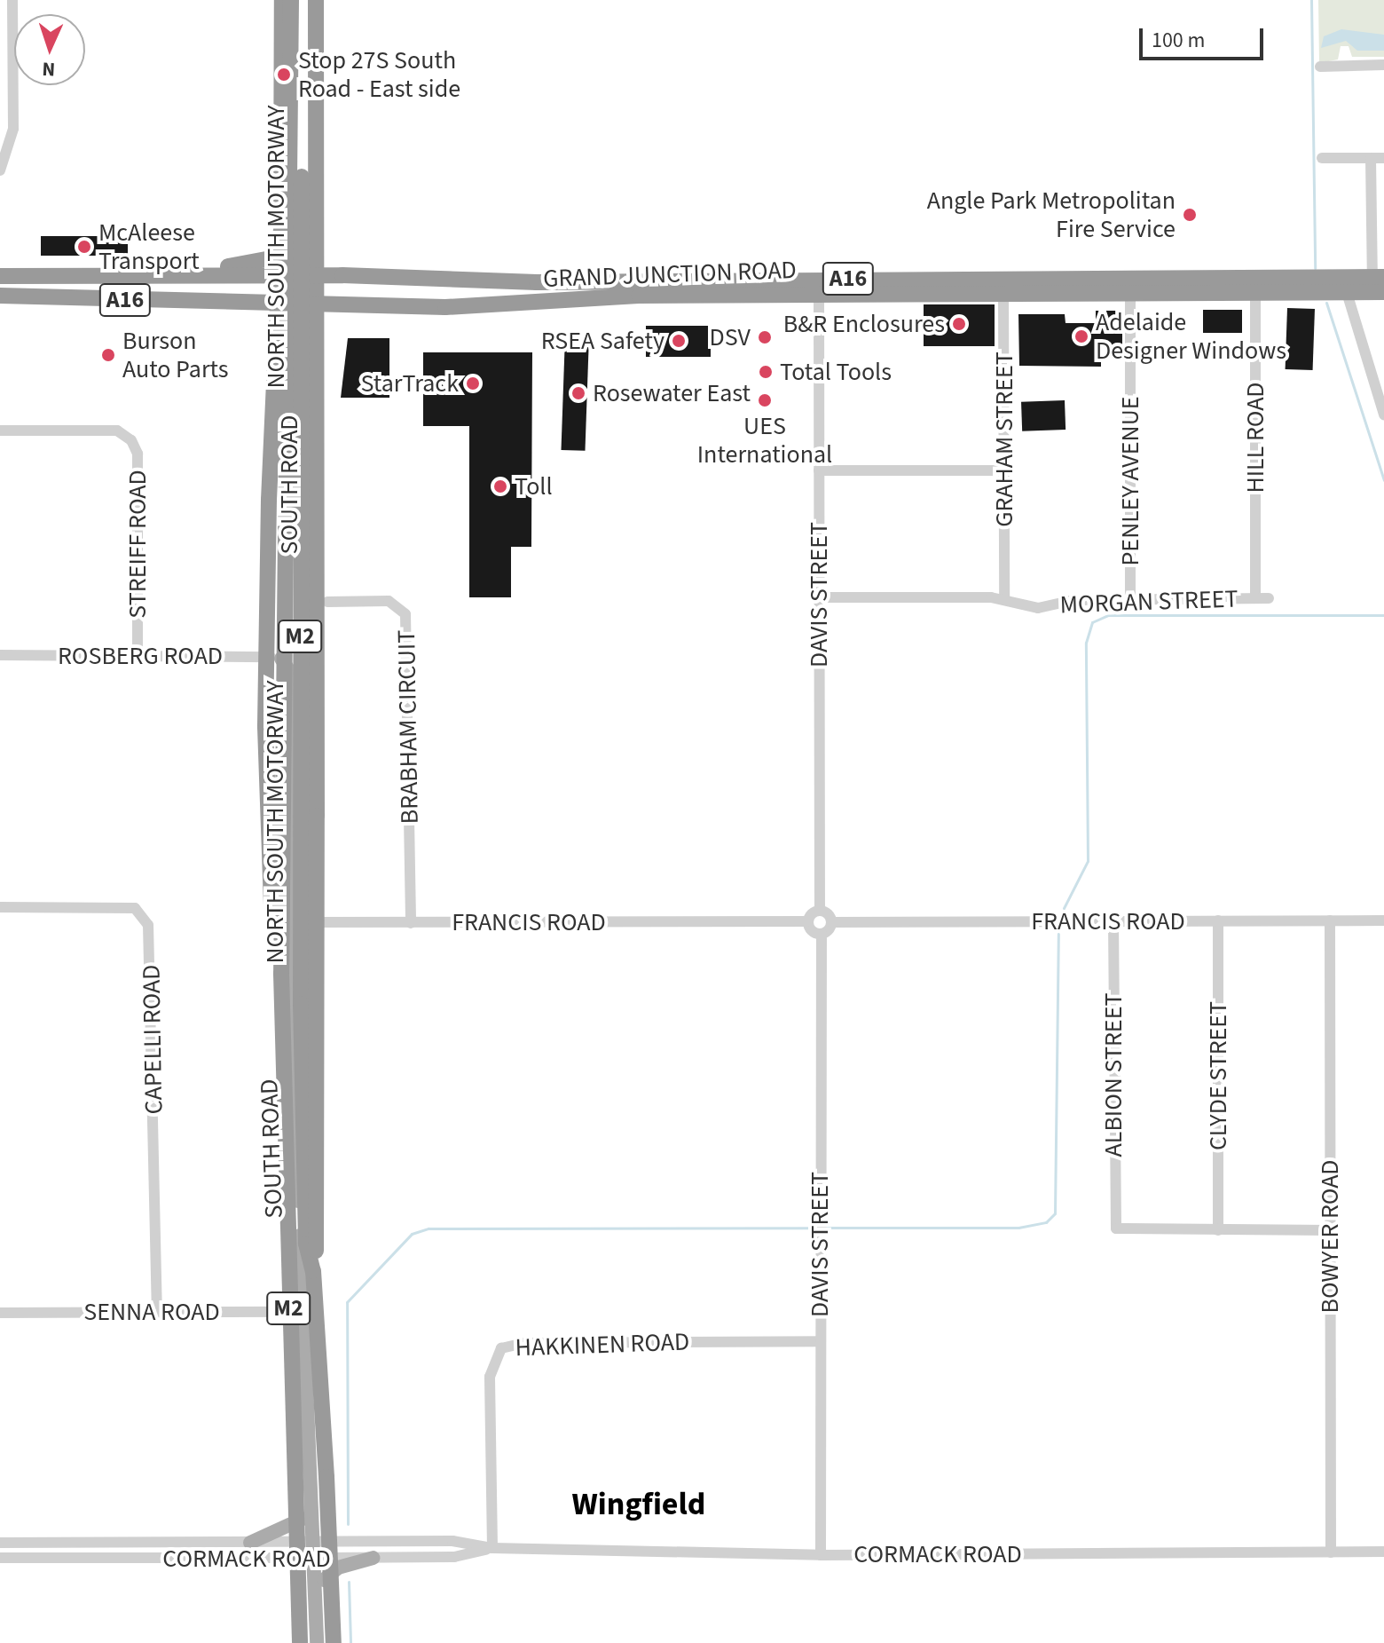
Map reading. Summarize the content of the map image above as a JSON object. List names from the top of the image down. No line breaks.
{"streets":{"highway":["NORTH SOUTH MOTORWAY","GRAND JUNCTION ROAD","A16","SOUTH ROAD","M2"],"street":["HILL ROAD","GRAHAM STREET","PENLEY AVENUE","STREIFF ROAD","DAVIS STREET","MORGAN STREET","ROSBERG ROAD","BRABHAM CIRCUIT","FRANCIS ROAD","CAPELLI ROAD","ALBION STREET","CLYDE STREET","BOWYER ROAD","SENNA ROAD","HAKKINEN ROAD","CORMACK ROAD"]},"crossings":[["NORTH SOUTH MOTORWAY","SOUTH ROAD"],["GRAND JUNCTION ROAD","HILL ROAD"],["GRAND JUNCTION ROAD","GRAHAM STREET"],["GRAND JUNCTION ROAD","PENLEY AVENUE"],["GRAND JUNCTION ROAD","SOUTH ROAD"],["GRAND JUNCTION ROAD","DAVIS STREET"],["HILL ROAD","MORGAN STREET"],["GRAHAM STREET","MORGAN STREET"],["PENLEY AVENUE","MORGAN STREET"],["SOUTH ROAD","ROSBERG ROAD"],["SOUTH ROAD","BRABHAM CIRCUIT"],["SOUTH ROAD","FRANCIS ROAD"],["SOUTH ROAD","SENNA ROAD"],["SOUTH ROAD","CORMACK ROAD"],["STREIFF ROAD","ROSBERG ROAD"],["DAVIS STREET","MORGAN STREET"],["DAVIS STREET","HAKKINEN ROAD"],["DAVIS STREET","CORMACK ROAD"],["BRABHAM CIRCUIT","FRANCIS ROAD"],["FRANCIS ROAD","ALBION STREET"],["FRANCIS ROAD","CLYDE STREET"],["FRANCIS ROAD","BOWYER ROAD"],["CAPELLI ROAD","SENNA ROAD"],["ALBION STREET","CLYDE STREET"],["BOWYER ROAD","CORMACK ROAD"],["HAKKINEN ROAD","CORMACK ROAD"]],"districts":["Wingfield"],"places":["Stop 27S South Road - East side","Angle Park Metropolitan Fire Service","McAleese Transport","B&R Enclosures","Adelaide Designer Windows","DSV","RSEA Safety","Burson Auto Parts","Total Tools","StarTrack","Rosewater East","UES International","Toll"],"scale_bar":"100 m","north":"bottom"}
